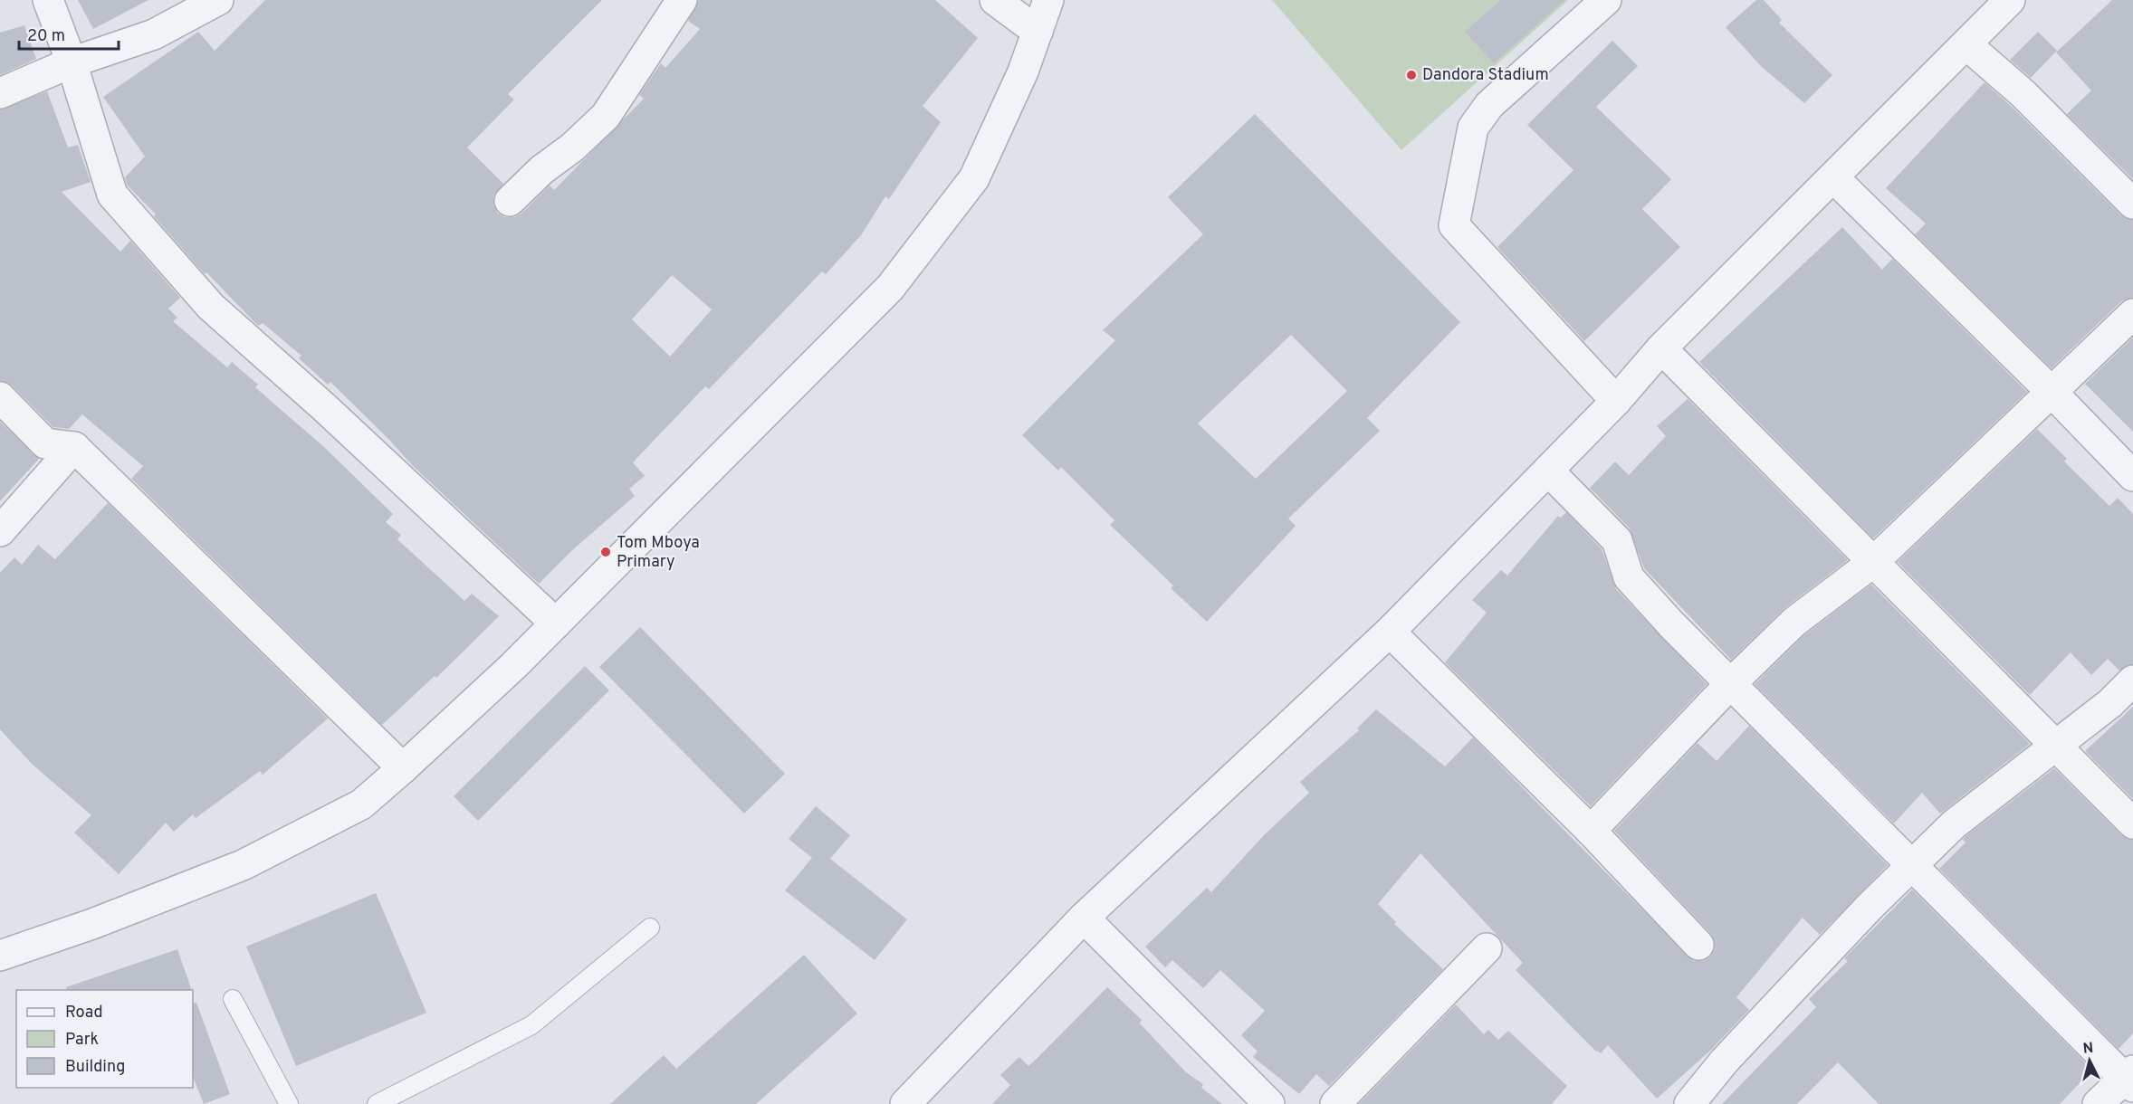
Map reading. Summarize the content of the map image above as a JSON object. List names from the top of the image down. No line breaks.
{"places":["Dandora Stadium","Tom Mboya Primary"],"legend":["Road","Park","Building"],"scale_bar":"20 m","north":"top"}
